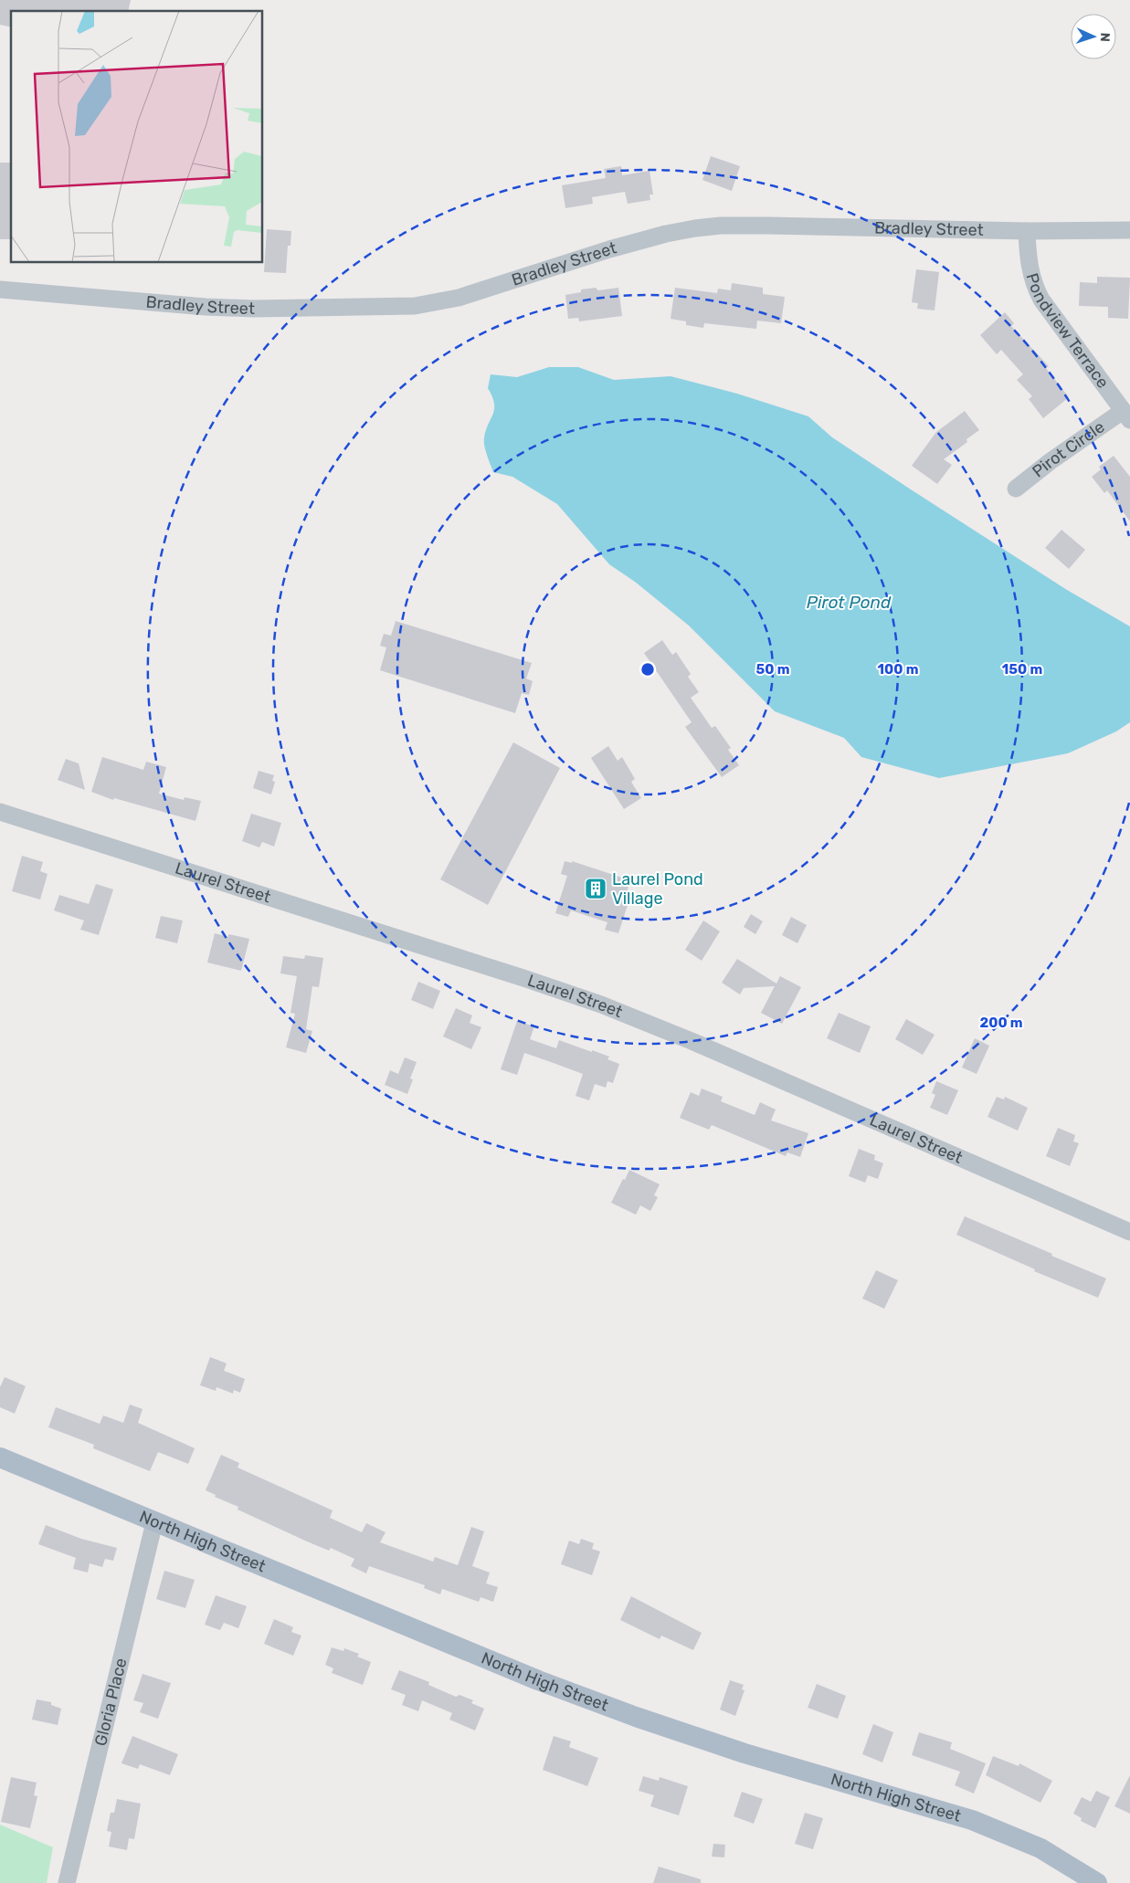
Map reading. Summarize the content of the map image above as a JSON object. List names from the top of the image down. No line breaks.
{"streets":{"main road":["North High Street"],"street":["Bradley Street","Pondview Terrace","Pirot Circle","Laurel Street","Gloria Place"]},"crossings":[["Bradley Street","Pondview Terrace"],["Pondview Terrace","Pirot Circle"],["North High Street","Gloria Place"]],"water":["Pirot Pond"],"places":{"building":["Laurel Pond Village"]},"north":"right","rings":["50 m","100 m","150 m","200 m"]}
